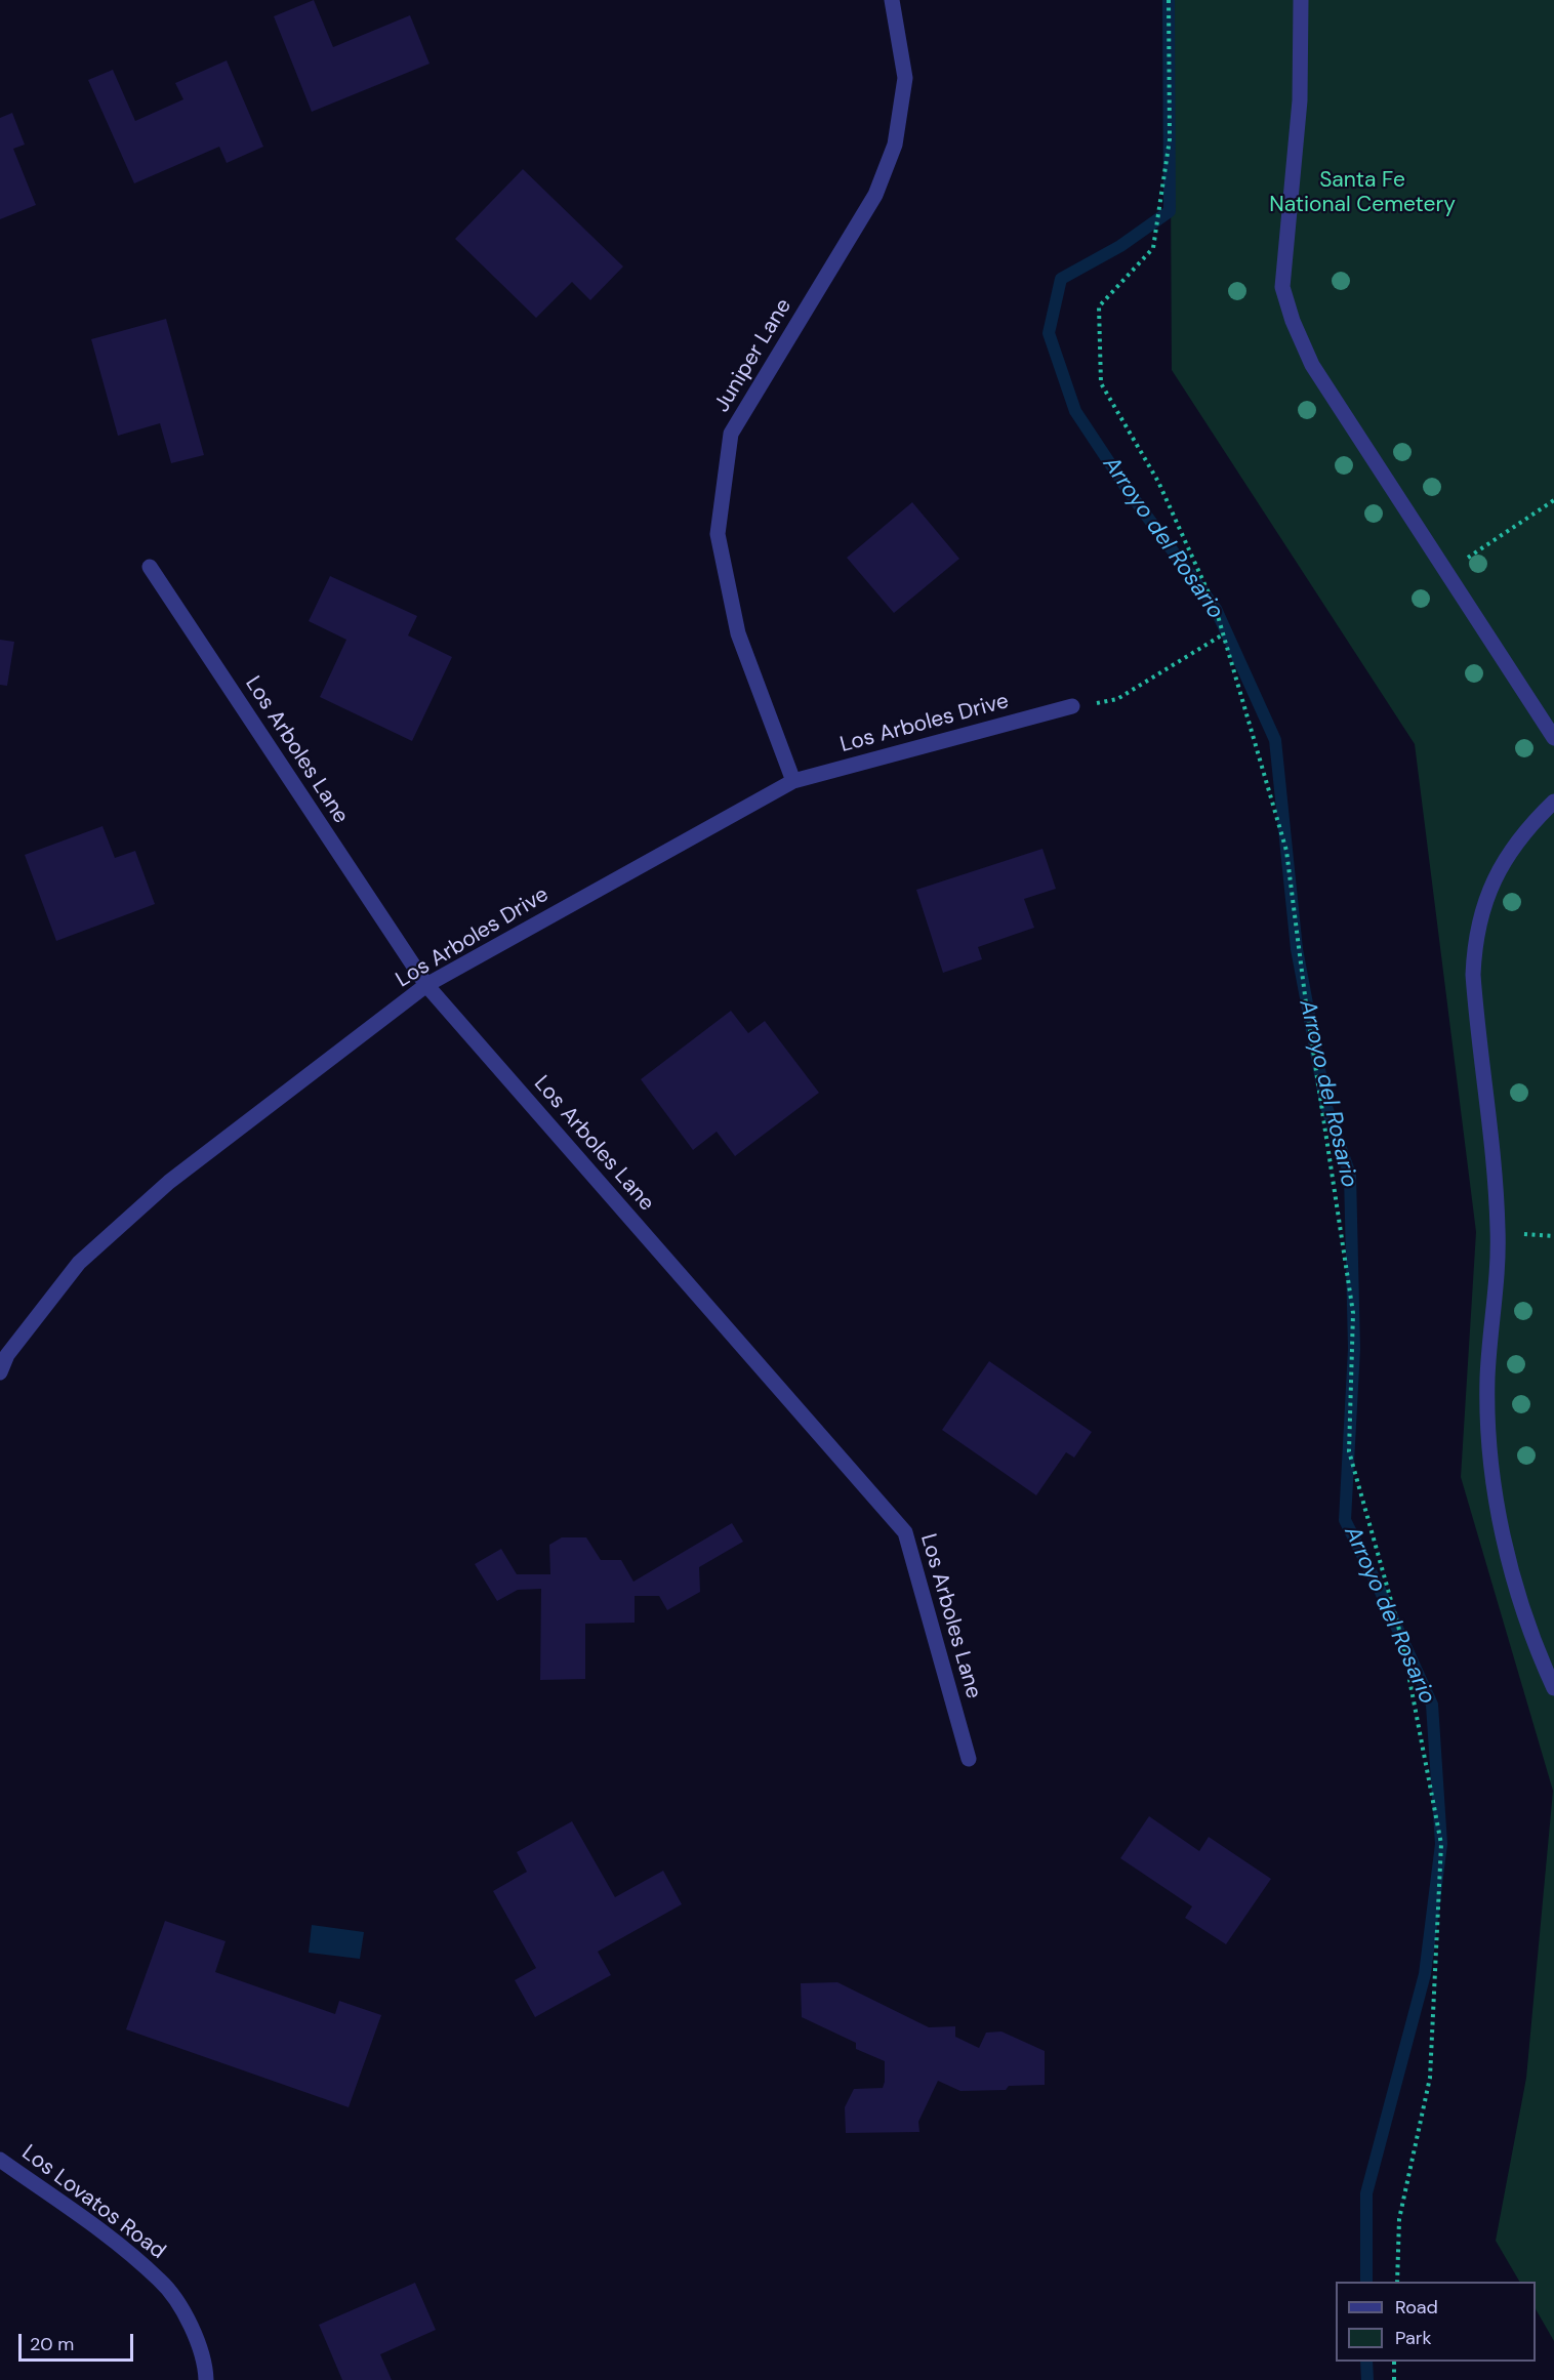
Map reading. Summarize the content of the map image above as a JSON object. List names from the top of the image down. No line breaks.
{"streets":{"street":["Juniper Lane","Los Arboles Drive","Los Arboles Lane","Los Lovatos Road"]},"crossings":[["Juniper Lane","Los Arboles Drive"],["Los Arboles Drive","Los Arboles Lane"]],"water":["Arroyo del Rosario"],"parks":["Santa Fe National Cemetery"],"legend":["Road","Park"],"scale_bar":"20 m"}
